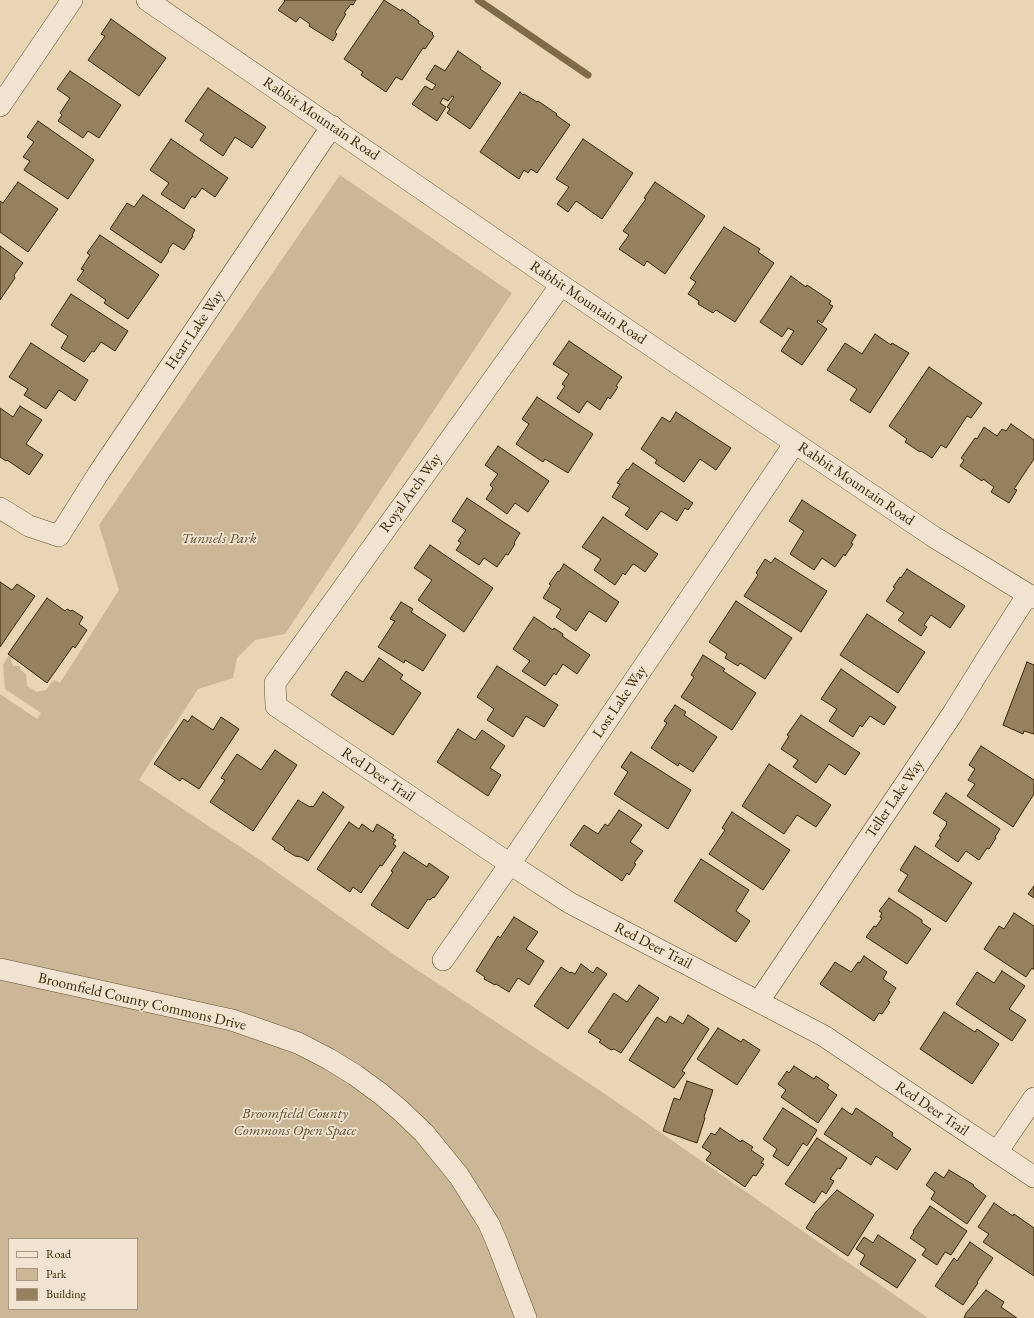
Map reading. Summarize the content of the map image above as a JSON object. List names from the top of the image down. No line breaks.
{"streets":{"street":["Rabbit Mountain Road","Heart Lake Way","Royal Arch Way","Lost Lake Way","Red Deer Trail","Teller Lake Way","Broomfield County Commons Drive"]},"crossings":[["Rabbit Mountain Road","Heart Lake Way"],["Rabbit Mountain Road","Royal Arch Way"],["Rabbit Mountain Road","Lost Lake Way"],["Rabbit Mountain Road","Teller Lake Way"],["Royal Arch Way","Red Deer Trail"],["Lost Lake Way","Red Deer Trail"],["Red Deer Trail","Teller Lake Way"]],"parks":["Tunnels Park","Broomfield County Commons Open Space"],"legend":["Road","Park","Building"]}
